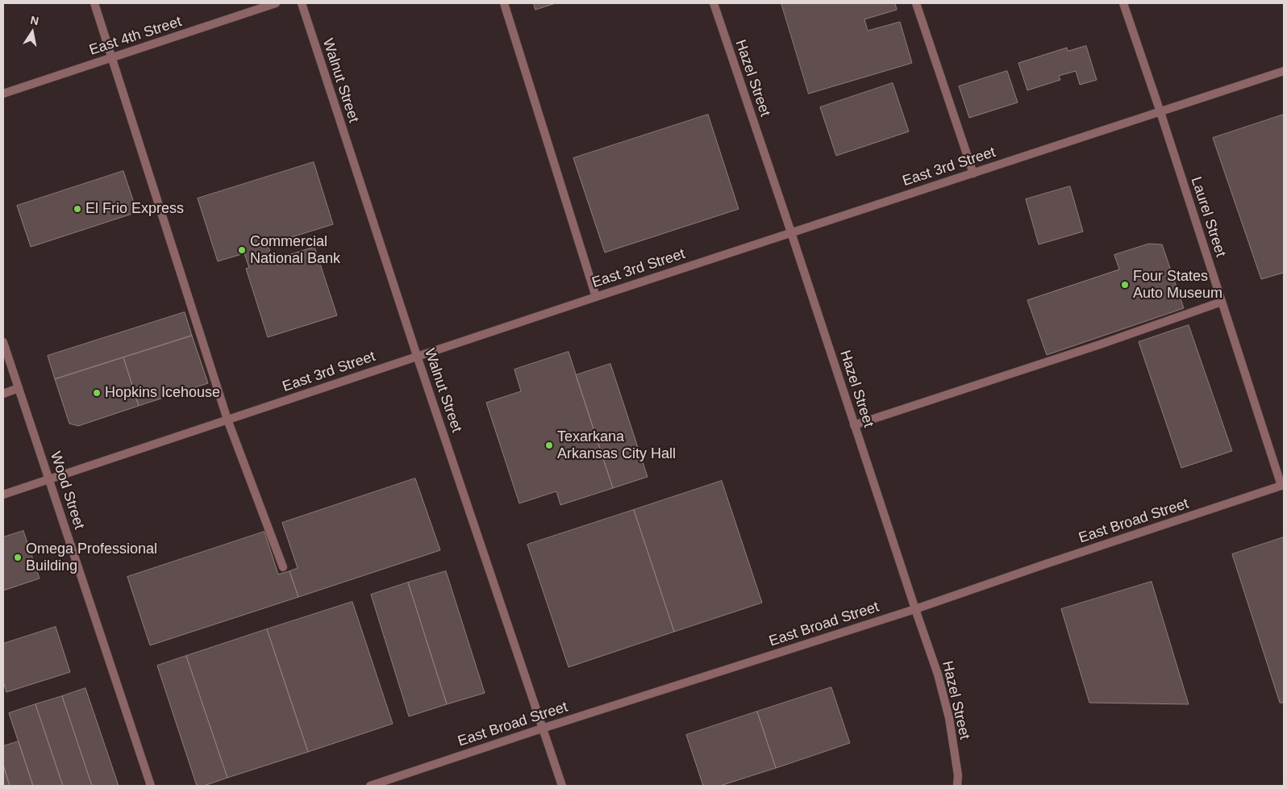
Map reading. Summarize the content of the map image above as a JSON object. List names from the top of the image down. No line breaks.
{"streets":{"street":["East 4th Street","Hazel Street","Walnut Street","East 3rd Street","Laurel Street","Wood Street","East Broad Street"]},"crossings":[["Hazel Street","East 3rd Street"],["Hazel Street","East Broad Street"],["Walnut Street","East 3rd Street"],["Walnut Street","East Broad Street"],["East 3rd Street","Laurel Street"],["East 3rd Street","Wood Street"],["Laurel Street","East Broad Street"]],"places":["El Frio Express","Commercial National Bank","Four States Auto Museum","Hopkins Icehouse","Texarkana Arkansas City Hall","Omega Professional Building"],"north":"top"}
